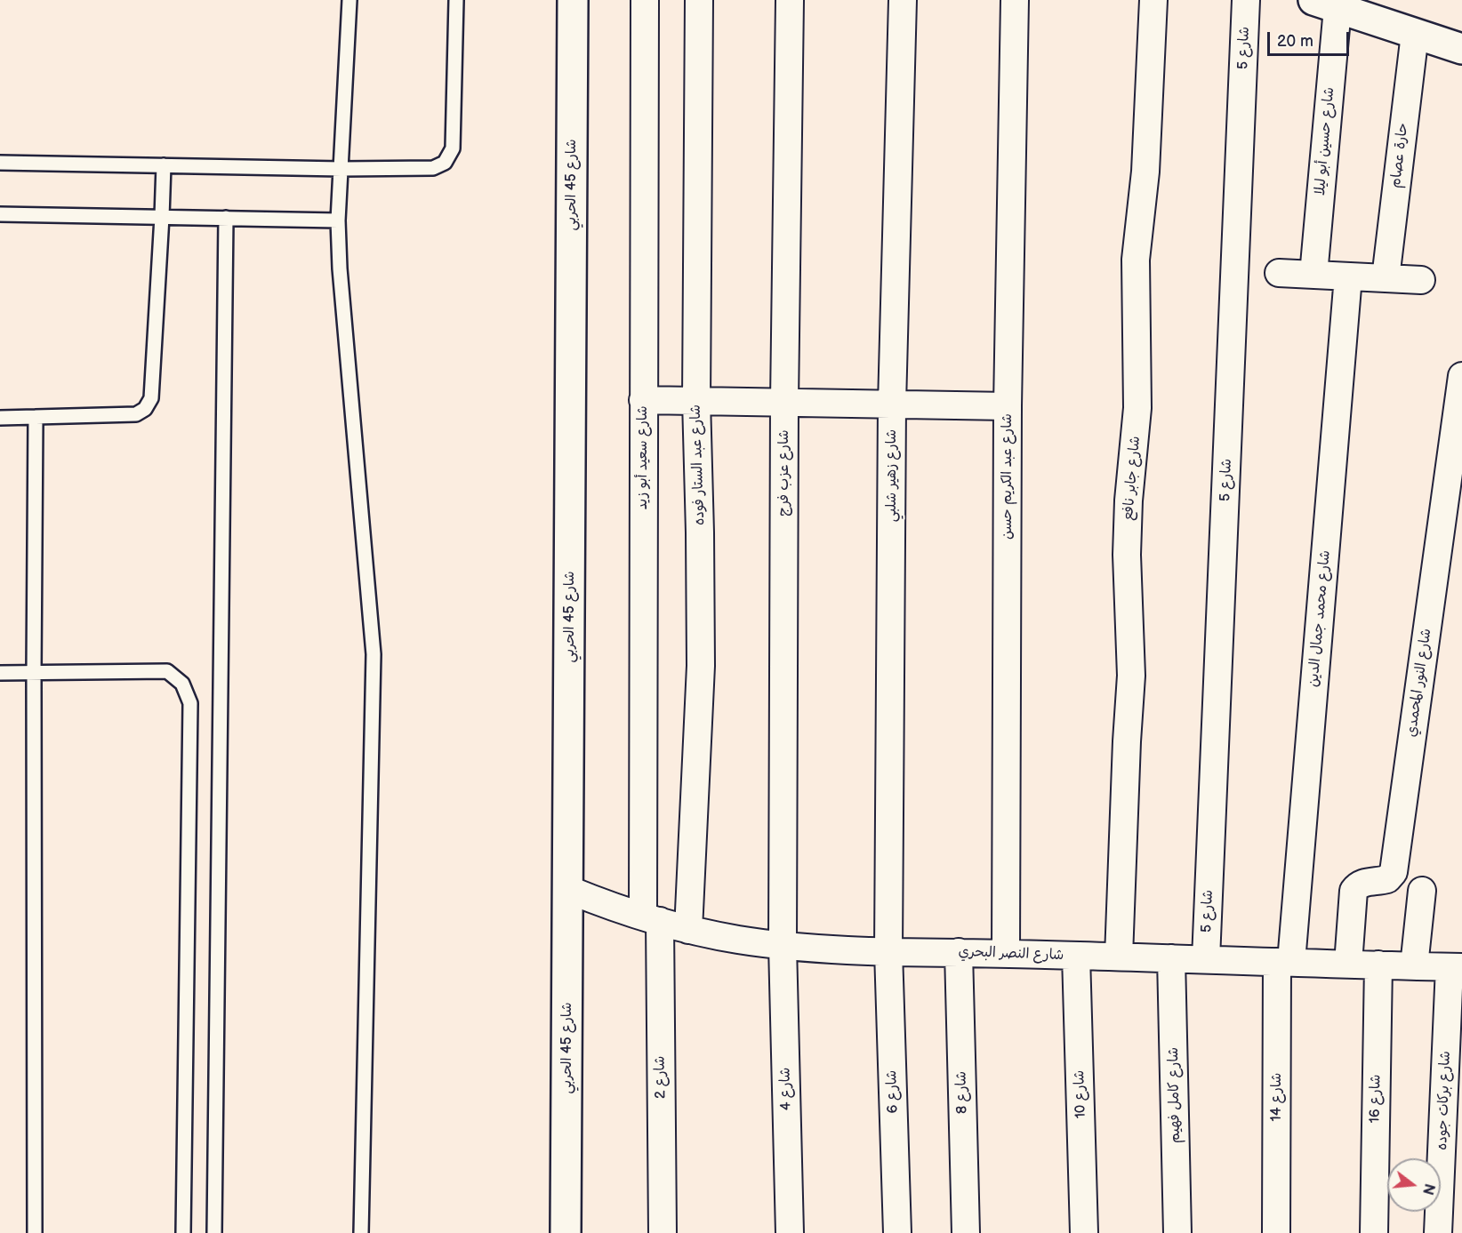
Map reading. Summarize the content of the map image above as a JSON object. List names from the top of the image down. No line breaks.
{"streets":{"street":["شارع 5","شارع حسين أبو ليلا","حارة عصام","شارع 45 الحربي","شارع سعيد أبو زيد","شارع عبد الستار فوده","شارع عزب فرج","شارع زهير شلبي","شارع عبد الكريم حسن","شارع جابر نافع","شارع محمد جمال الدين","شارع النور المحمدي","شارع النصر البحري","شارع 2","شارع 4","شارع 6","شارع 8","شارع 10","شارع كامل فهيم","شارع 14","شارع 16","شارع بركات جوده"]},"crossings":[["شارع 5","شارع النصر البحري"],["شارع 45 الحربي","شارع النصر البحري"],["شارع سعيد أبو زيد","شارع النصر البحري"],["شارع سعيد أبو زيد","شارع 2"],["شارع عبد الستار فوده","شارع النصر البحري"],["شارع عزب فرج","شارع النصر البحري"],["شارع عزب فرج","شارع 4"],["شارع زهير شلبي","شارع النصر البحري"],["شارع زهير شلبي","شارع 6"],["شارع عبد الكريم حسن","شارع النصر البحري"],["شارع جابر نافع","شارع النصر البحري"],["شارع محمد جمال الدين","شارع النصر البحري"],["شارع محمد جمال الدين","شارع 14"],["شارع النور المحمدي","شارع النصر البحري"],["شارع النصر البحري","شارع 2"],["شارع النصر البحري","شارع 4"],["شارع النصر البحري","شارع 6"],["شارع النصر البحري","شارع 8"],["شارع النصر البحري","شارع 10"],["شارع النصر البحري","شارع كامل فهيم"],["شارع النصر البحري","شارع 14"],["شارع النصر البحري","شارع 16"],["شارع النصر البحري","شارع بركات جوده"]],"scale_bar":"20 m","north":"right"}
